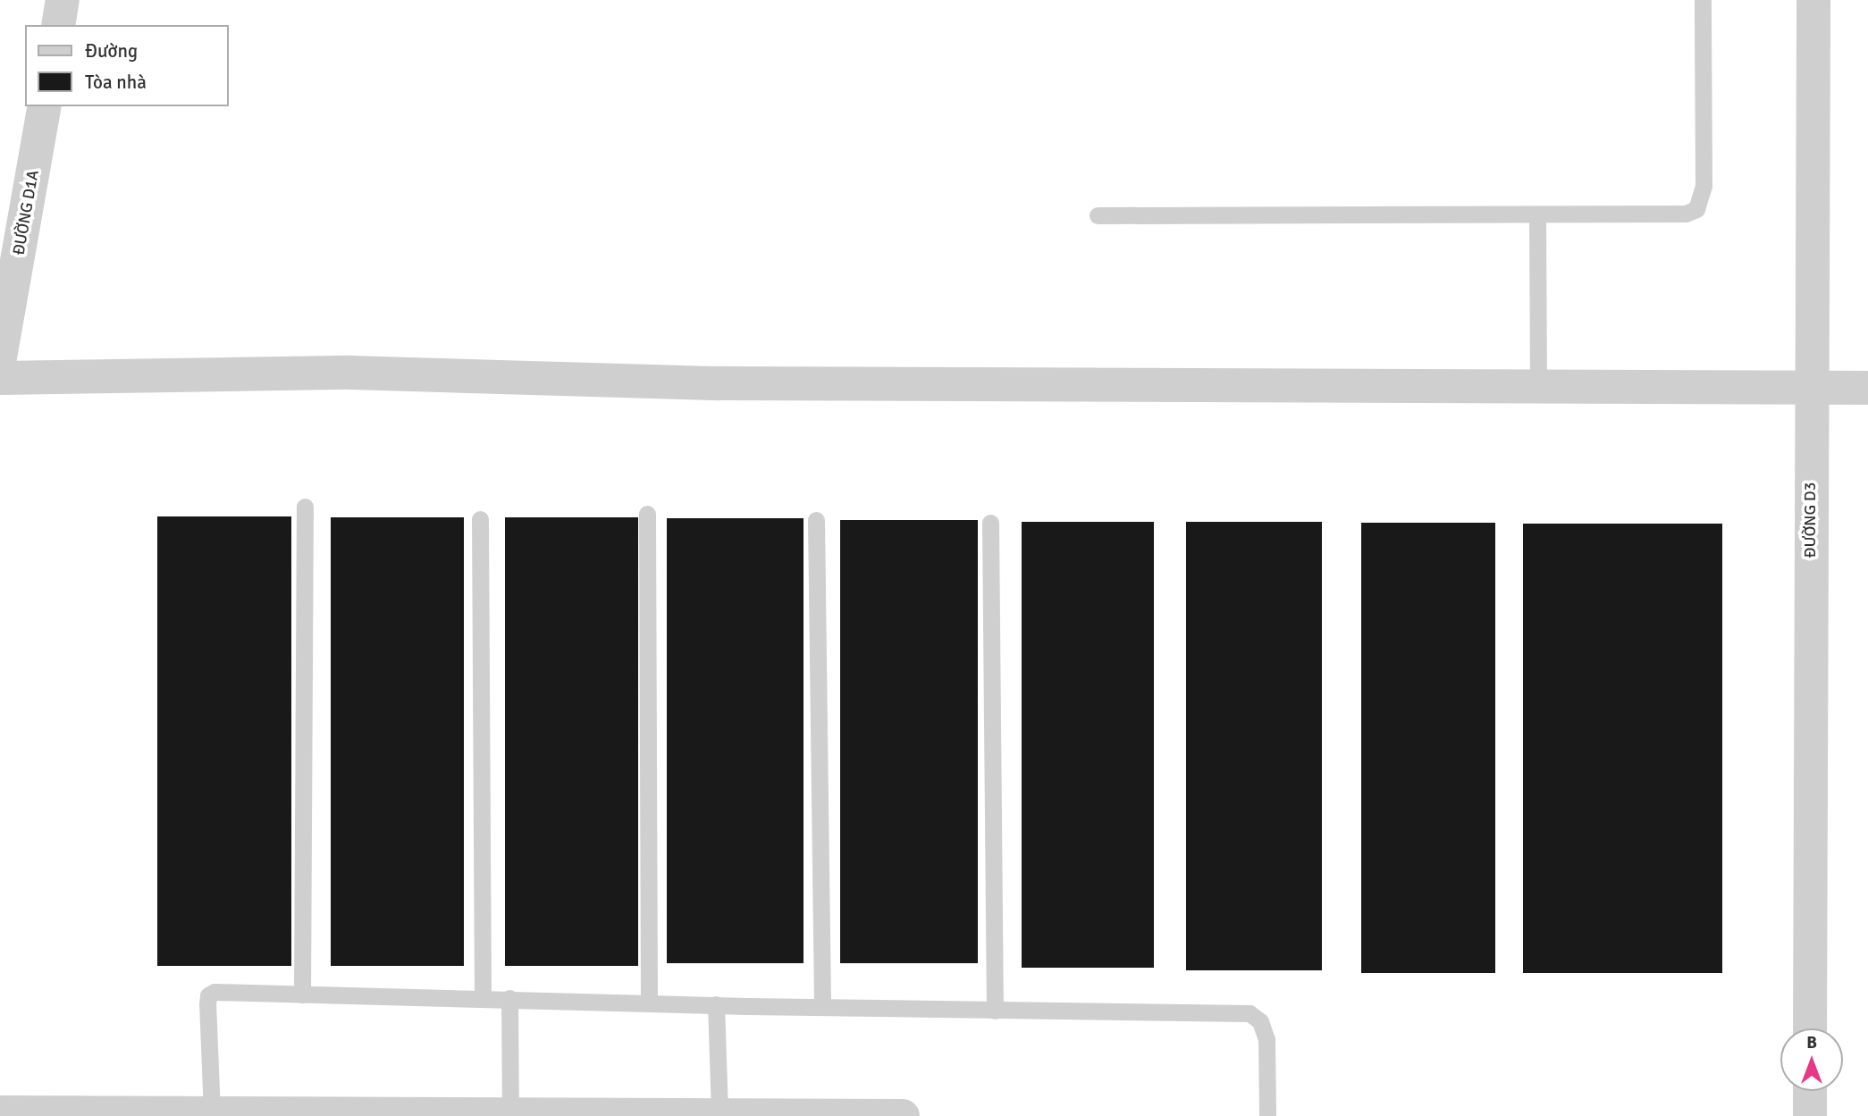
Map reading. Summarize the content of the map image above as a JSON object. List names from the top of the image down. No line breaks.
{"streets":{"street":["ĐƯỜNG D1A","ĐƯỜNG D3"]},"legend":["Đường","Tòa nhà"],"north":"top"}
